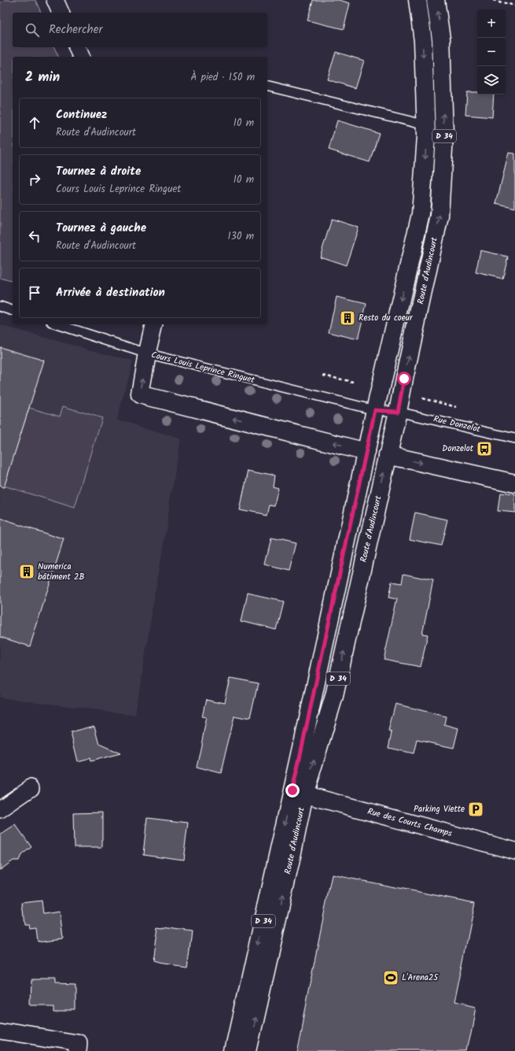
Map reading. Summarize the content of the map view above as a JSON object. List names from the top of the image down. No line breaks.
{"streets":{"main road":["D 34","Route d'Audincourt","Cours Louis Leprince Ringuet"],"street":["Rue des Courts Champs"],"lane":["Rue Donzelot"]},"crossings":[["Route d'Audincourt","Cours Louis Leprince Ringuet"],["Route d'Audincourt","Rue Donzelot"],["Route d'Audincourt","Rue des Courts Champs"],["Cours Louis Leprince Ringuet","Rue Donzelot"]],"places":{"building":["Resto du coeur","Numerica bâtiment 2B"],"bus stop":["Donzelot"],"parking":["Parking Viette"],"sports":["L'Arena25"]},"page":{"map_buttons":["+","−"],"search":"Rechercher","heading":["2 min","À pied · 150 m"],"list":[["Continuez","Route d'Audincourt","10 m"],["Tournez à droite","Cours Louis Leprince Ringuet","10 m"],["Tournez à gauche","Route d'Audincourt","130 m"],"Arrivée à destination"]}}
